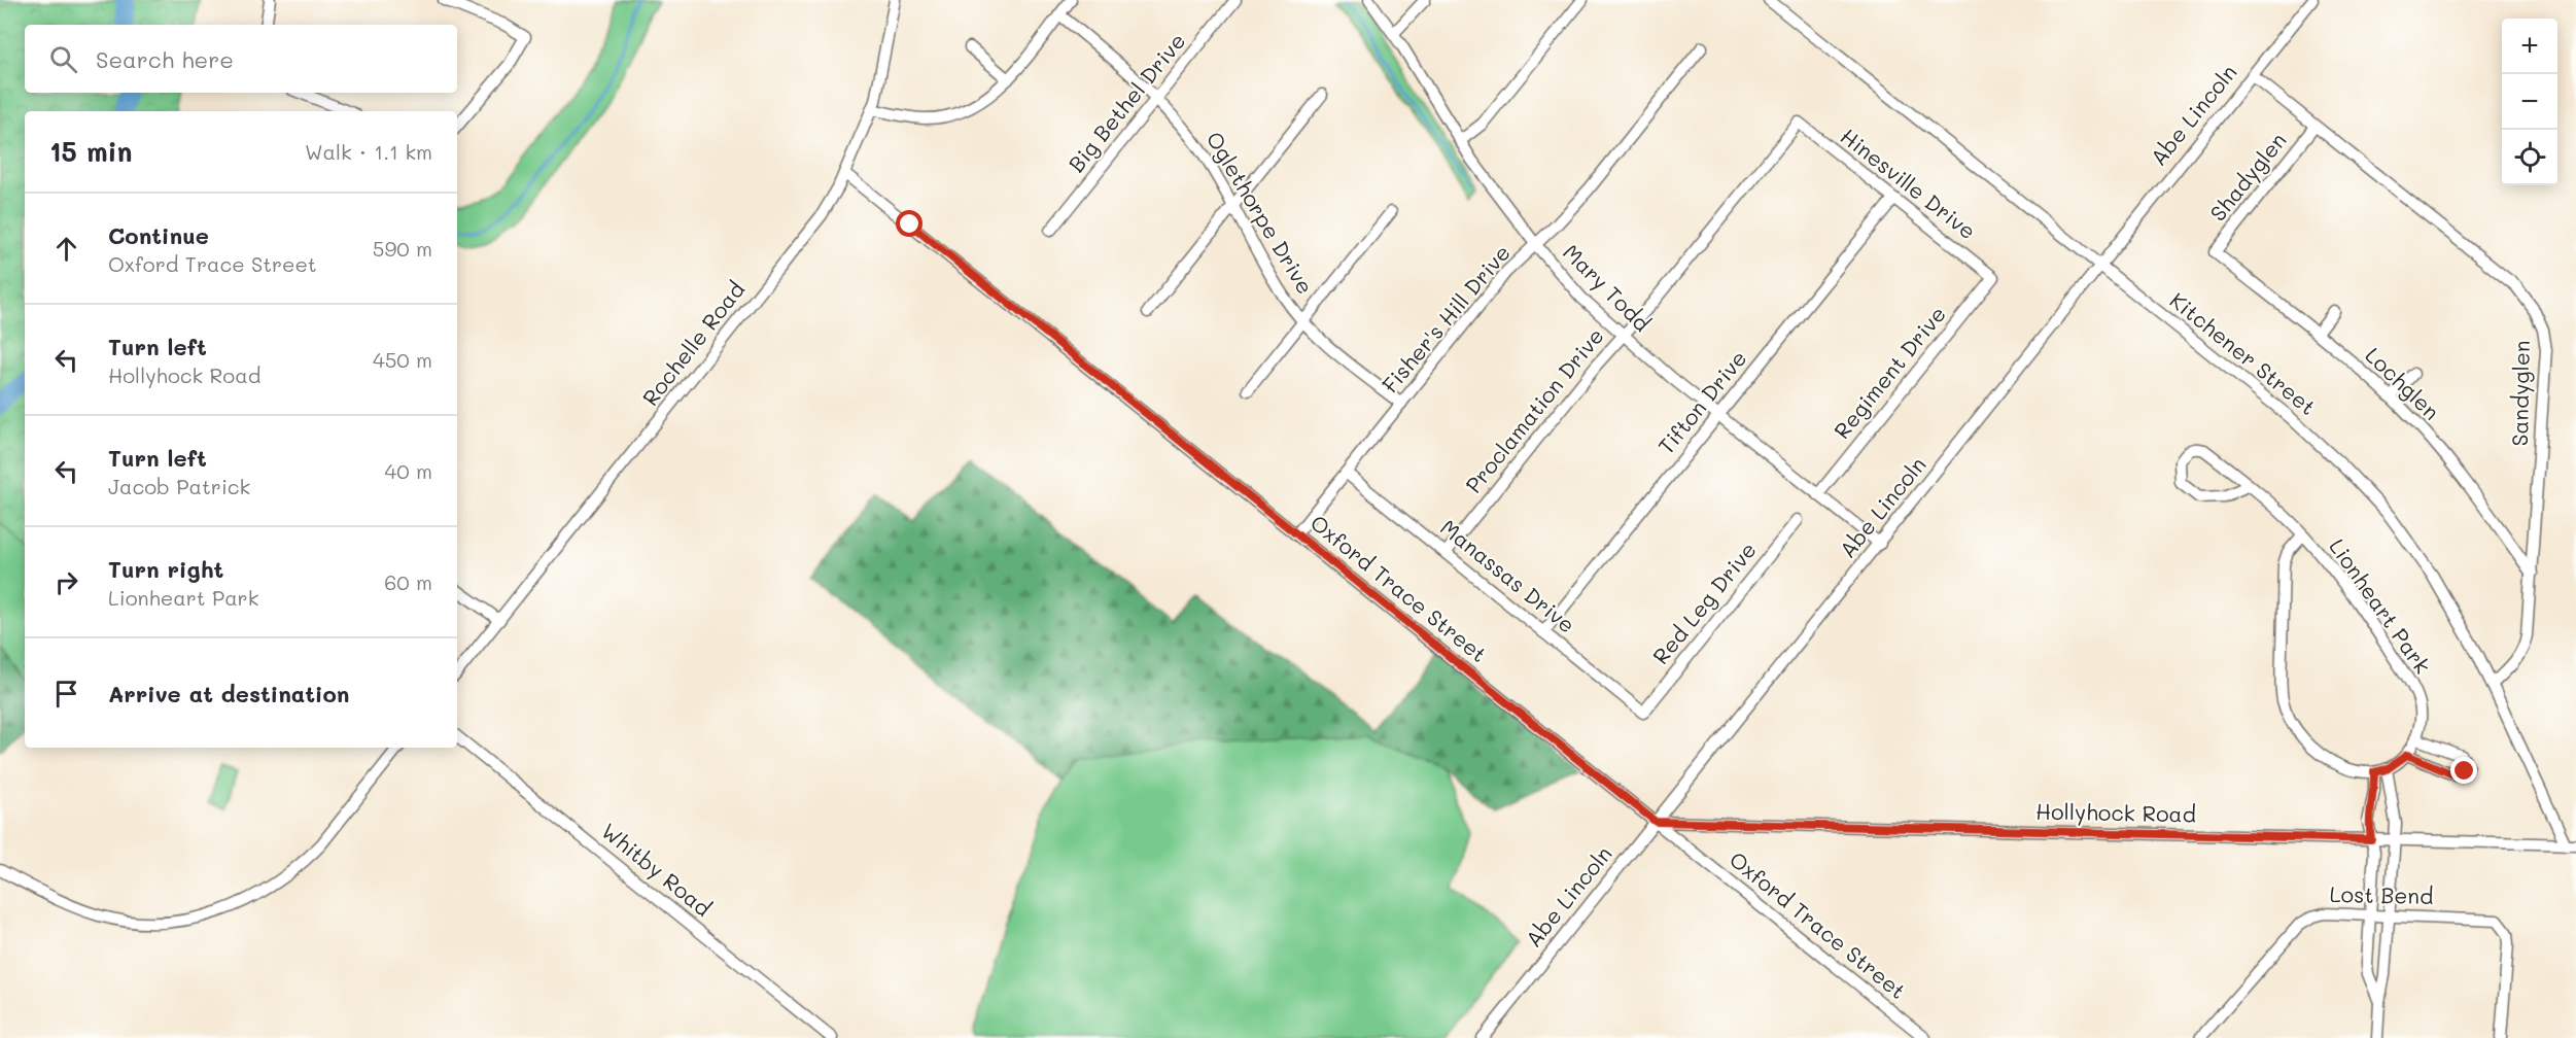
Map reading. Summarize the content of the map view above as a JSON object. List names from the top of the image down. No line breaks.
{"streets":{"street":["Big Bethel Drive","Abe Lincoln","Shadyglen","Hinesville Drive","Oglethorpe Drive","Mary Todd","Fisher's Hill Drive","Rochelle Road","Kitchener Street","Regiment Drive","Lochglen","Sandyglen","Tifton Drive","Proclamation Drive","Manassas Drive","Oxford Trace Street","Red Leg Drive","Lionheart Park","Hollyhock Road","Whitby Road","Lost Bend"]},"crossings":[["Big Bethel Drive","Oglethorpe Drive"],["Abe Lincoln","Mary Todd"],["Abe Lincoln","Kitchener Street"],["Abe Lincoln","Sandyglen"],["Abe Lincoln","Oxford Trace Street"],["Abe Lincoln","Hollyhock Road"],["Shadyglen","Lochglen"],["Shadyglen","Sandyglen"],["Hinesville Drive","Regiment Drive"],["Hinesville Drive","Tifton Drive"],["Hinesville Drive","Proclamation Drive"],["Oglethorpe Drive","Fisher's Hill Drive"],["Mary Todd","Fisher's Hill Drive"],["Mary Todd","Regiment Drive"],["Mary Todd","Tifton Drive"],["Mary Todd","Proclamation Drive"],["Fisher's Hill Drive","Manassas Drive"],["Fisher's Hill Drive","Oxford Trace Street"],["Rochelle Road","Oxford Trace Street"],["Kitchener Street","Sandyglen"],["Kitchener Street","Hollyhock Road"],["Lochglen","Sandyglen"],["Tifton Drive","Manassas Drive"],["Proclamation Drive","Manassas Drive"],["Manassas Drive","Red Leg Drive"],["Oxford Trace Street","Hollyhock Road"]],"page":{"map_buttons":["+","−"],"search":"Search here","heading":["15 min","Walk · 1.1 km"],"list":[["Continue","Oxford Trace Street","590 m"],["Turn left","Hollyhock Road","450 m"],["Turn left","Jacob Patrick","40 m"],["Turn right","Lionheart Park","60 m"],"Arrive at destination"]}}
